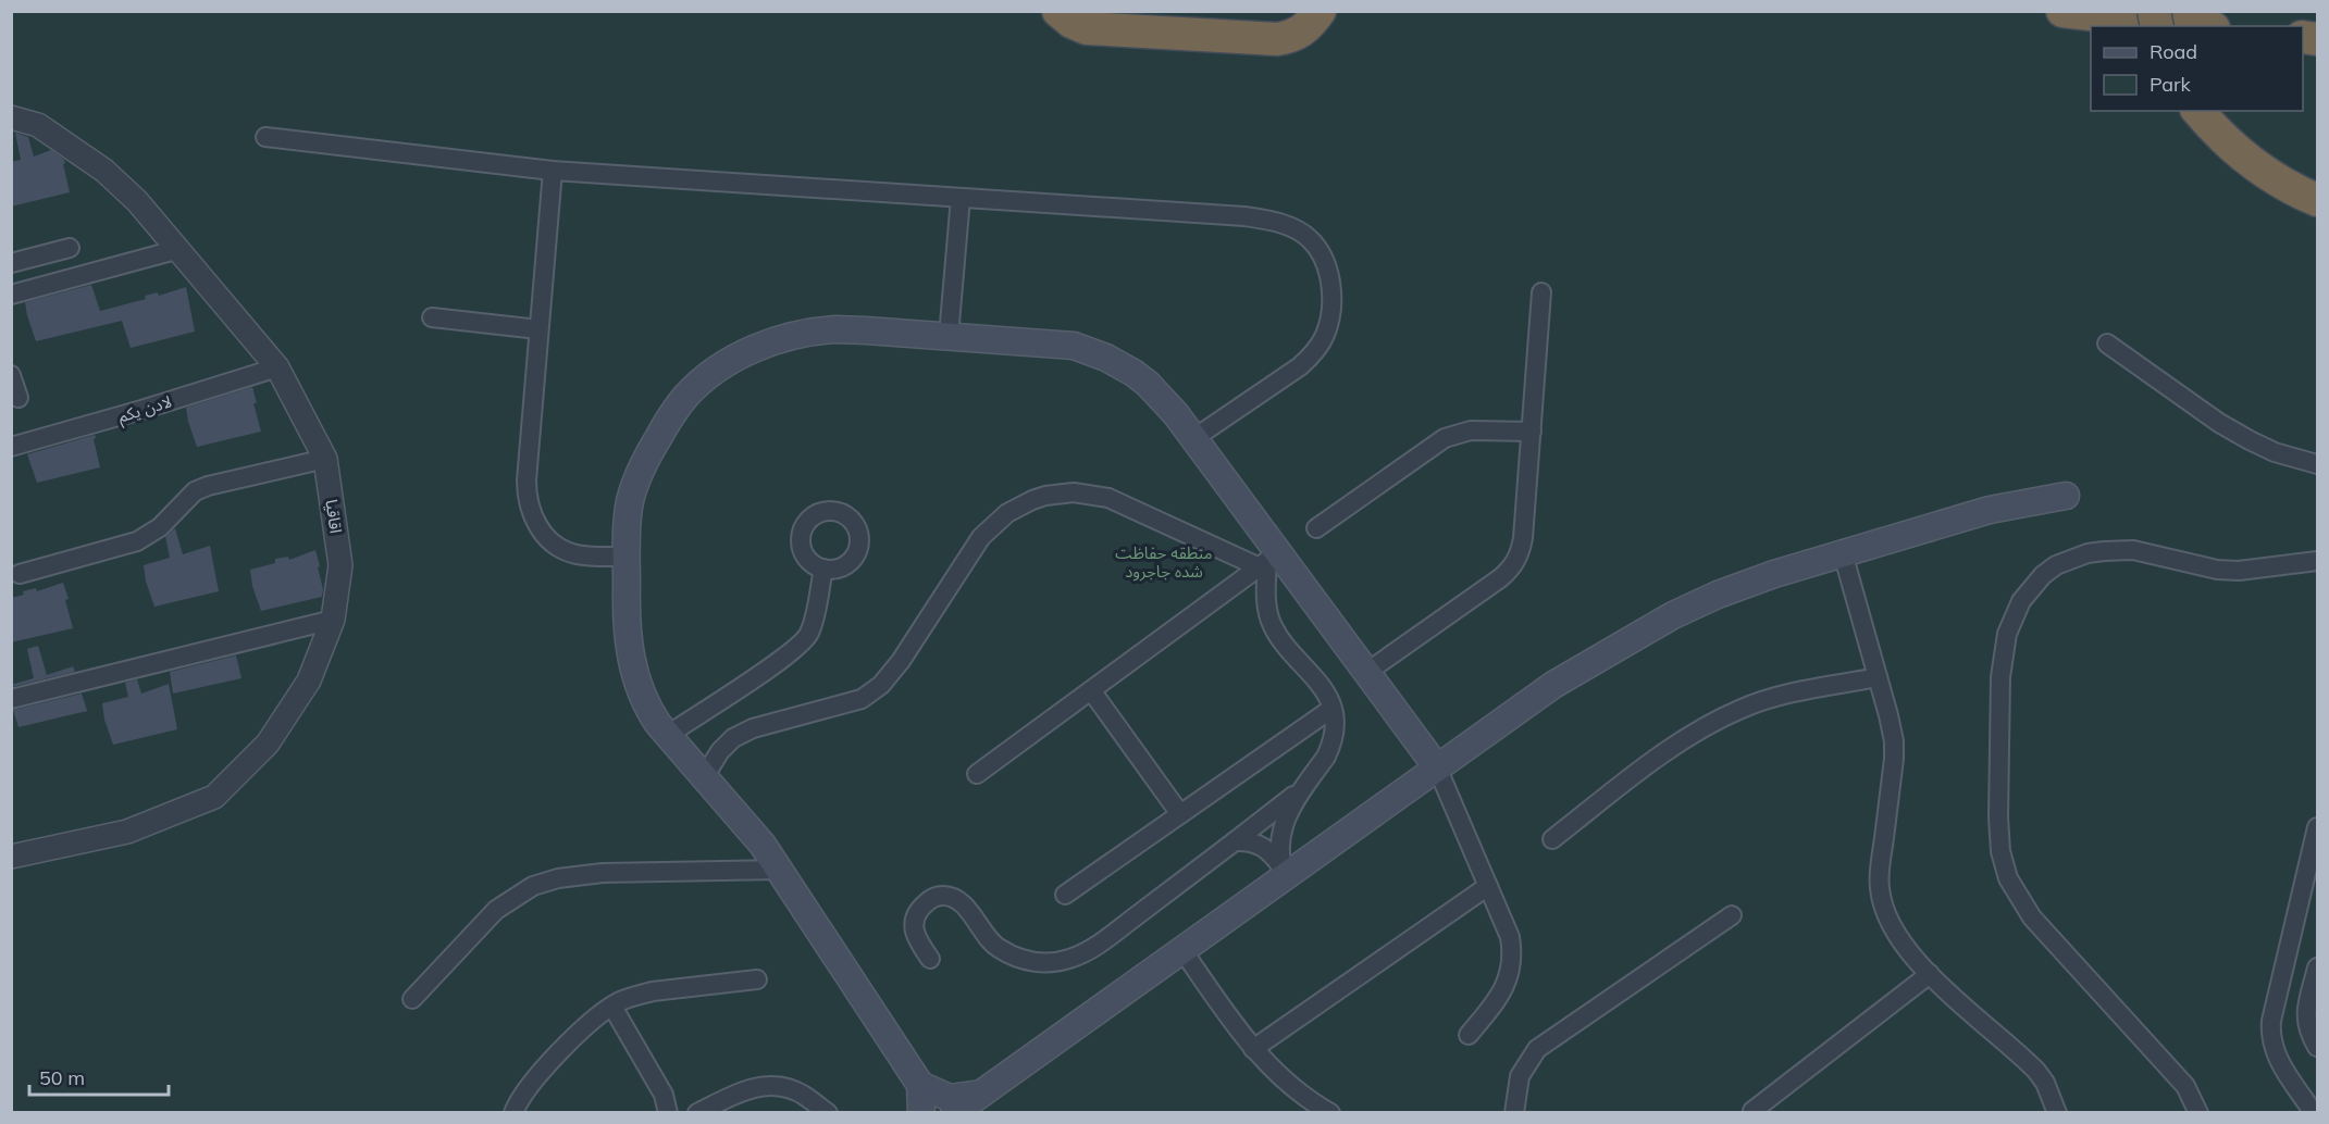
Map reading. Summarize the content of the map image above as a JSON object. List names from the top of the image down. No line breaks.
{"streets":{"street":["لادن یکم","اقاقیا"]},"crossings":[["لادن یکم","اقاقیا"]],"parks":["منطقه حفاظت شده جاجرود"],"legend":["Road","Park"],"scale_bar":"50 m"}
